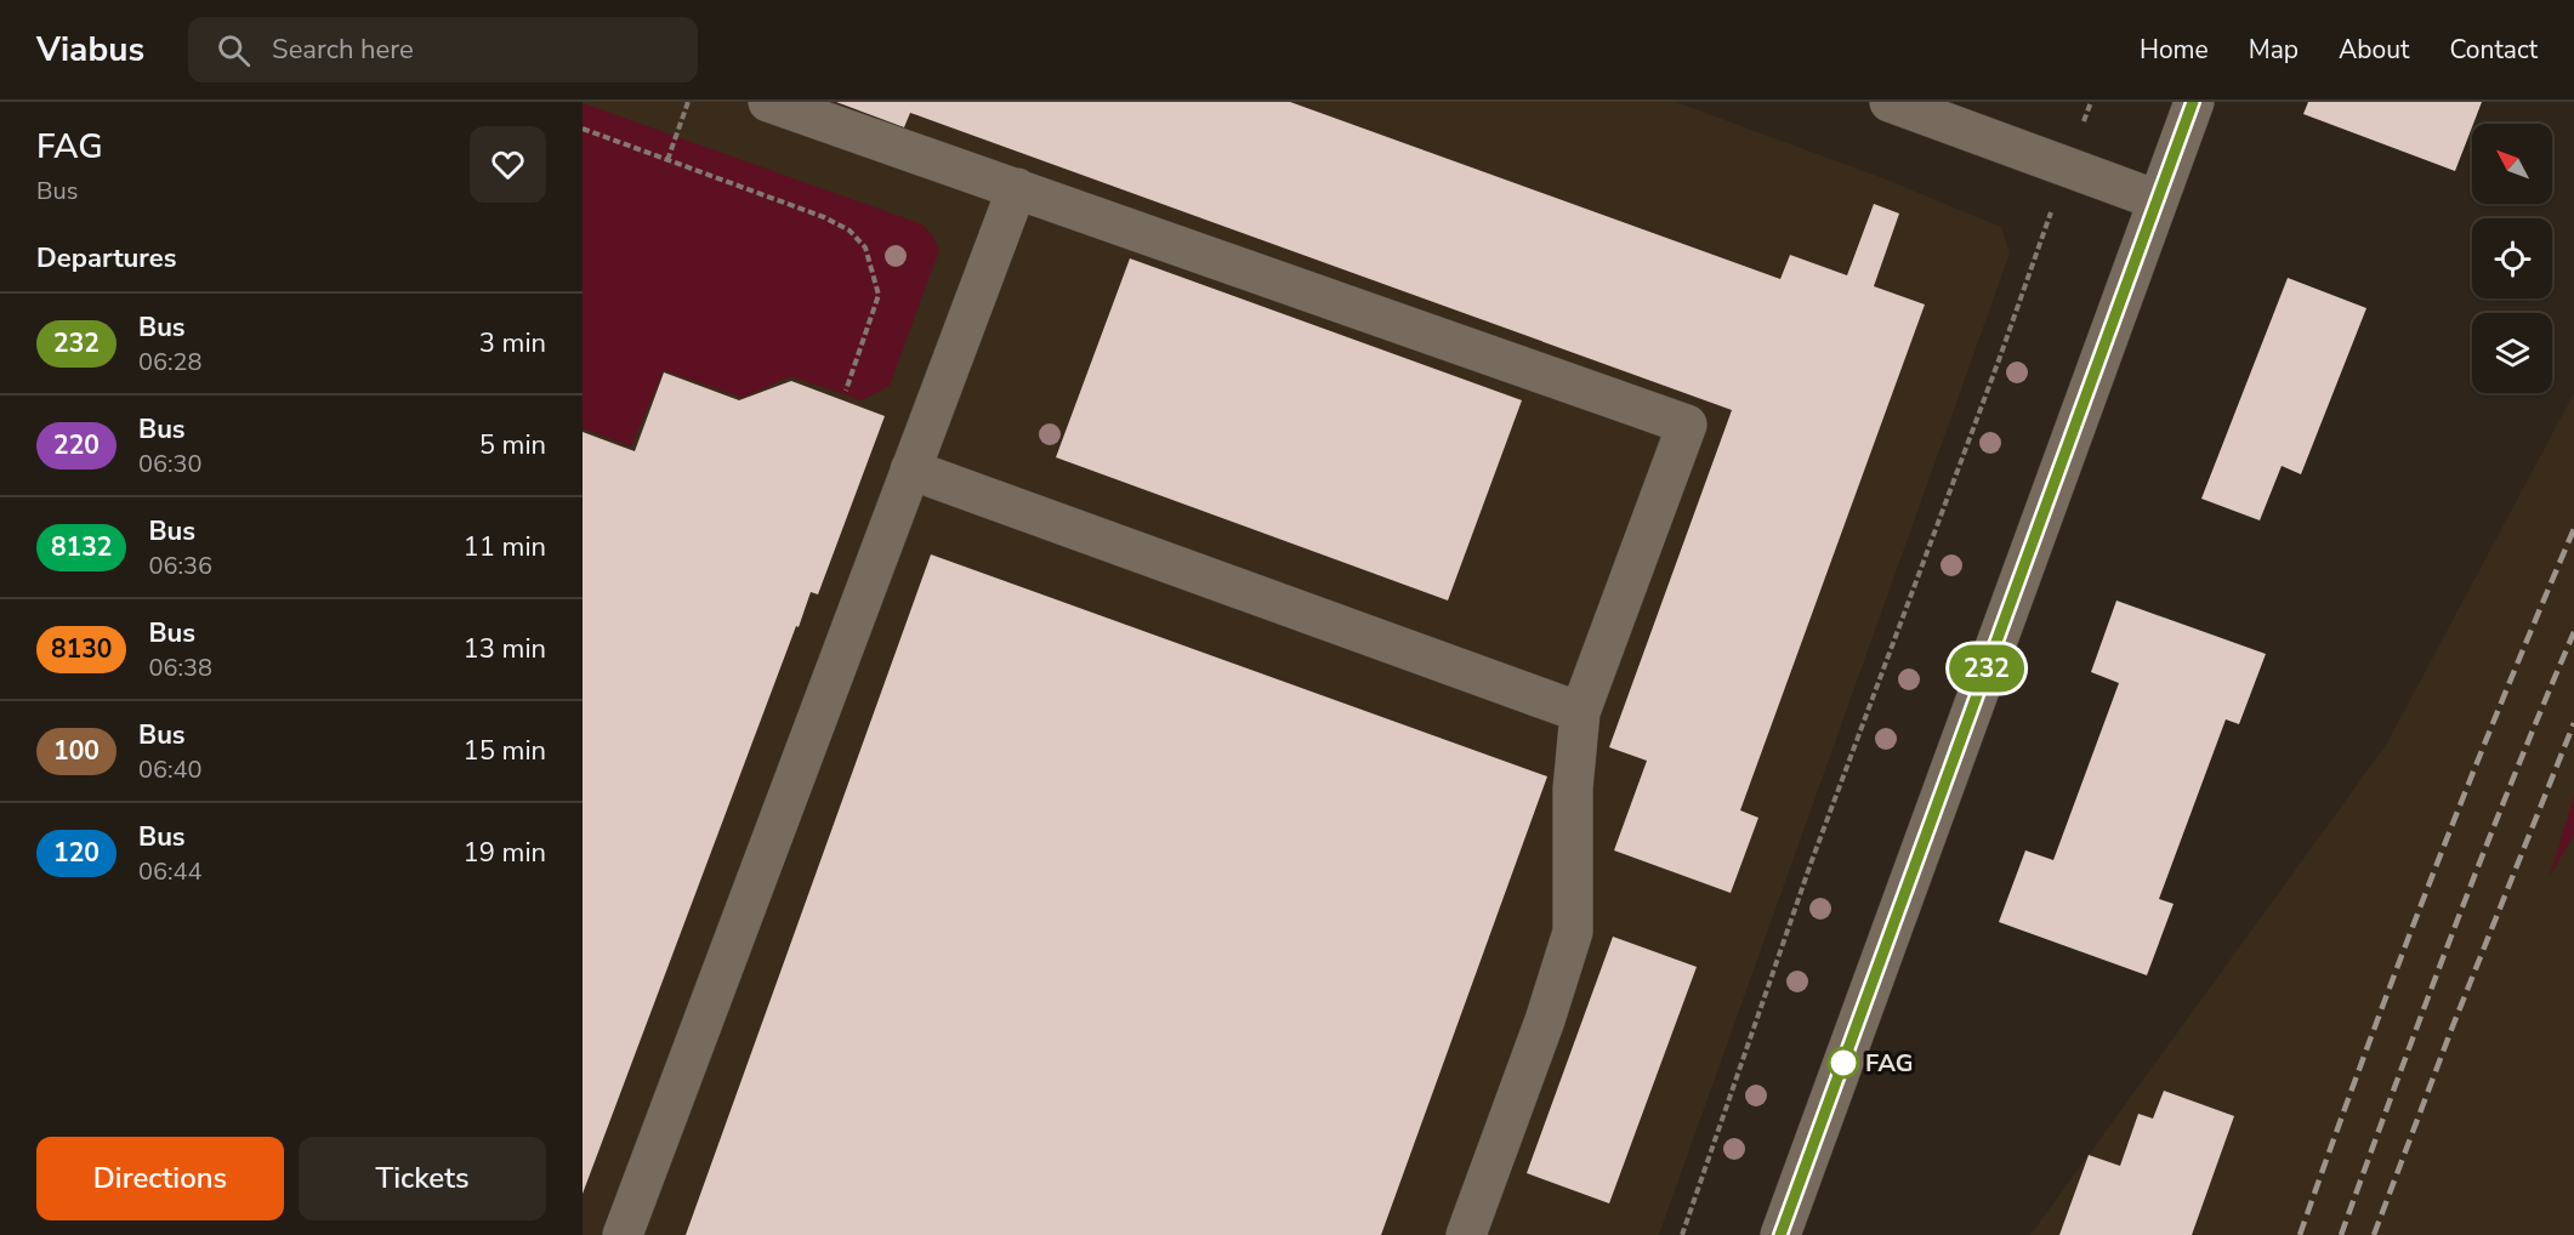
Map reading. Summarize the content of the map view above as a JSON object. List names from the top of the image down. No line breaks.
{"places":["FAG"],"lines":["bus line 232"],"north":"top left","page":{"header":"Viabus","search":"Search here","nav":["Home","Map","About","Contact"],"heading":[["FAG","Bus"],"Departures"],"on_map":"232","list":[{"mark":"232","name":"Bus","note":"06:28","value":"3 min"},{"mark":"220","name":"Bus","note":"06:30","value":"5 min"},{"mark":"8132","name":"Bus","note":"06:36","value":"11 min"},{"mark":"8130","name":"Bus","note":"06:38","value":"13 min"},{"mark":"100","name":"Bus","note":"06:40","value":"15 min"},{"mark":"120","name":"Bus","note":"06:44","value":"19 min"}],"buttons":["Directions","Tickets"]}}
